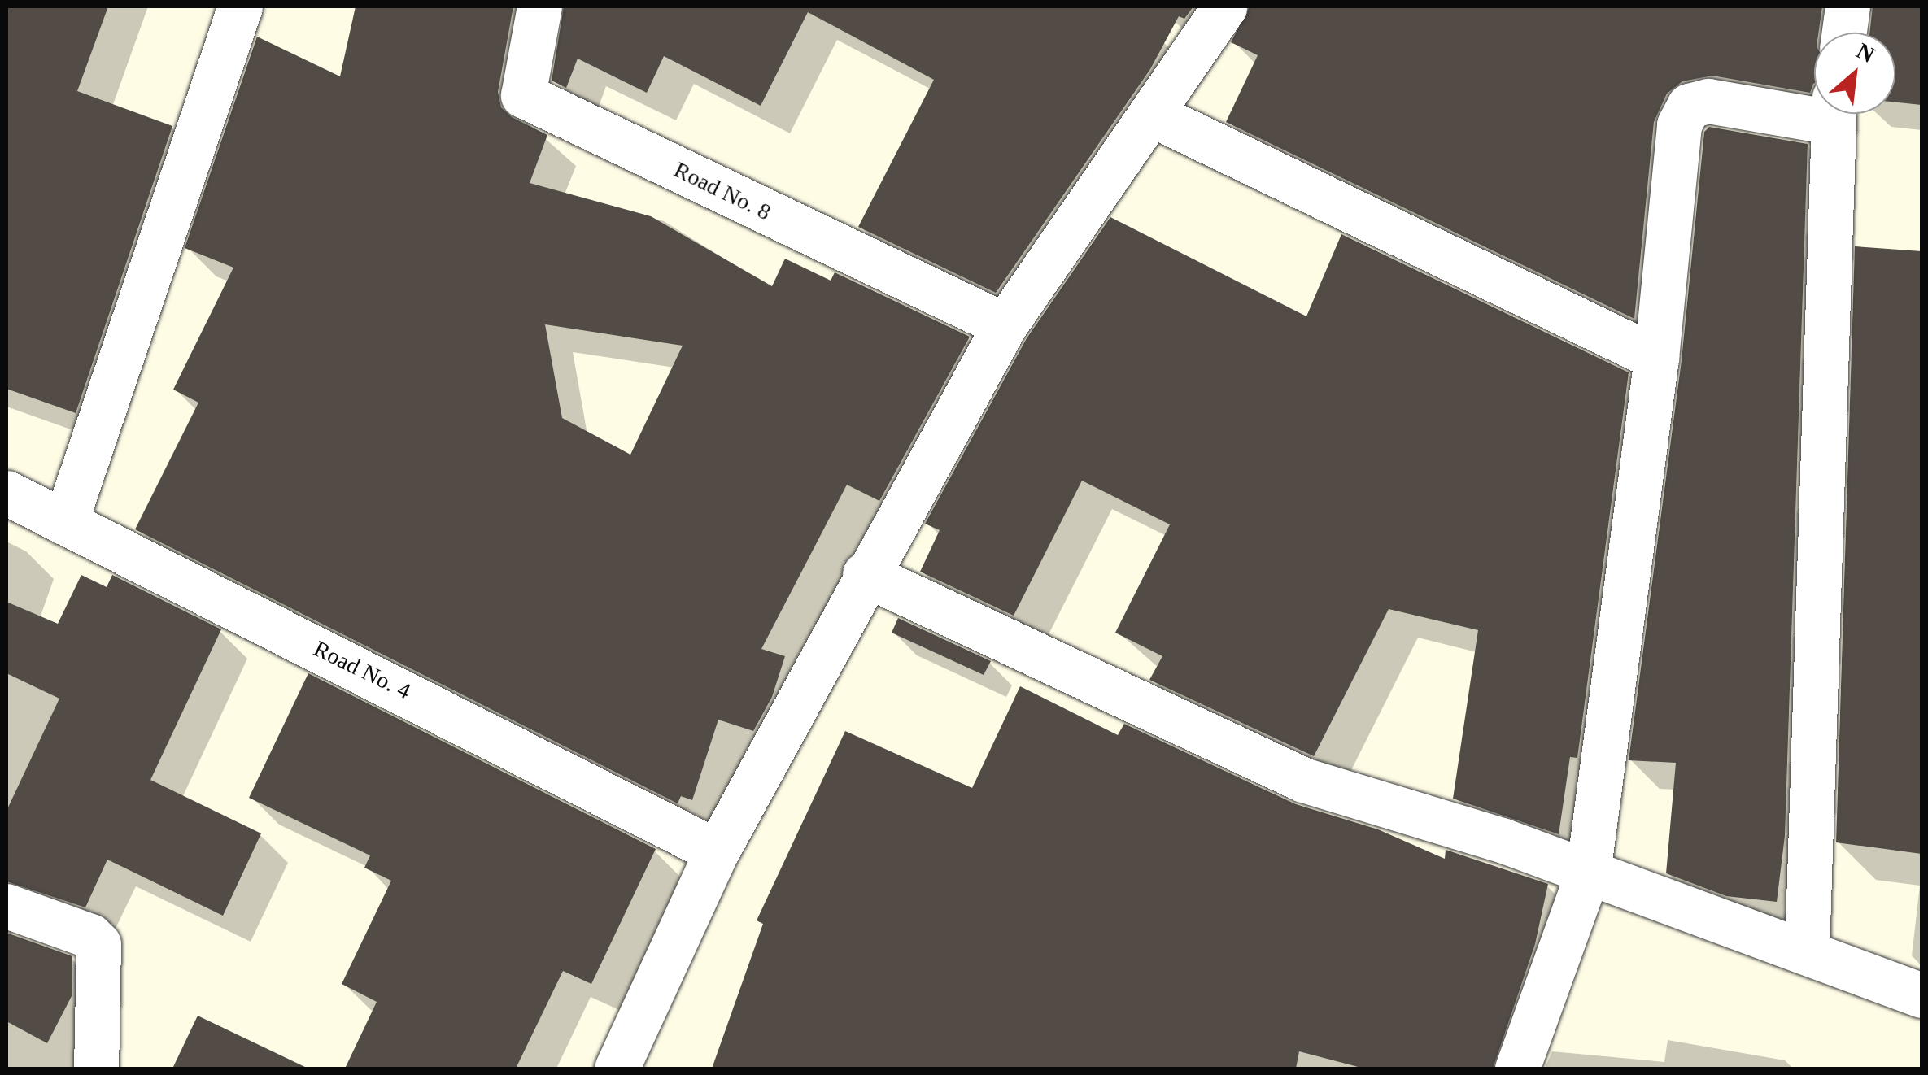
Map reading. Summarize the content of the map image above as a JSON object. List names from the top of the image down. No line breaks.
{"streets":{"street":["Road No. 8","Road No. 4"]},"north":"top right"}
